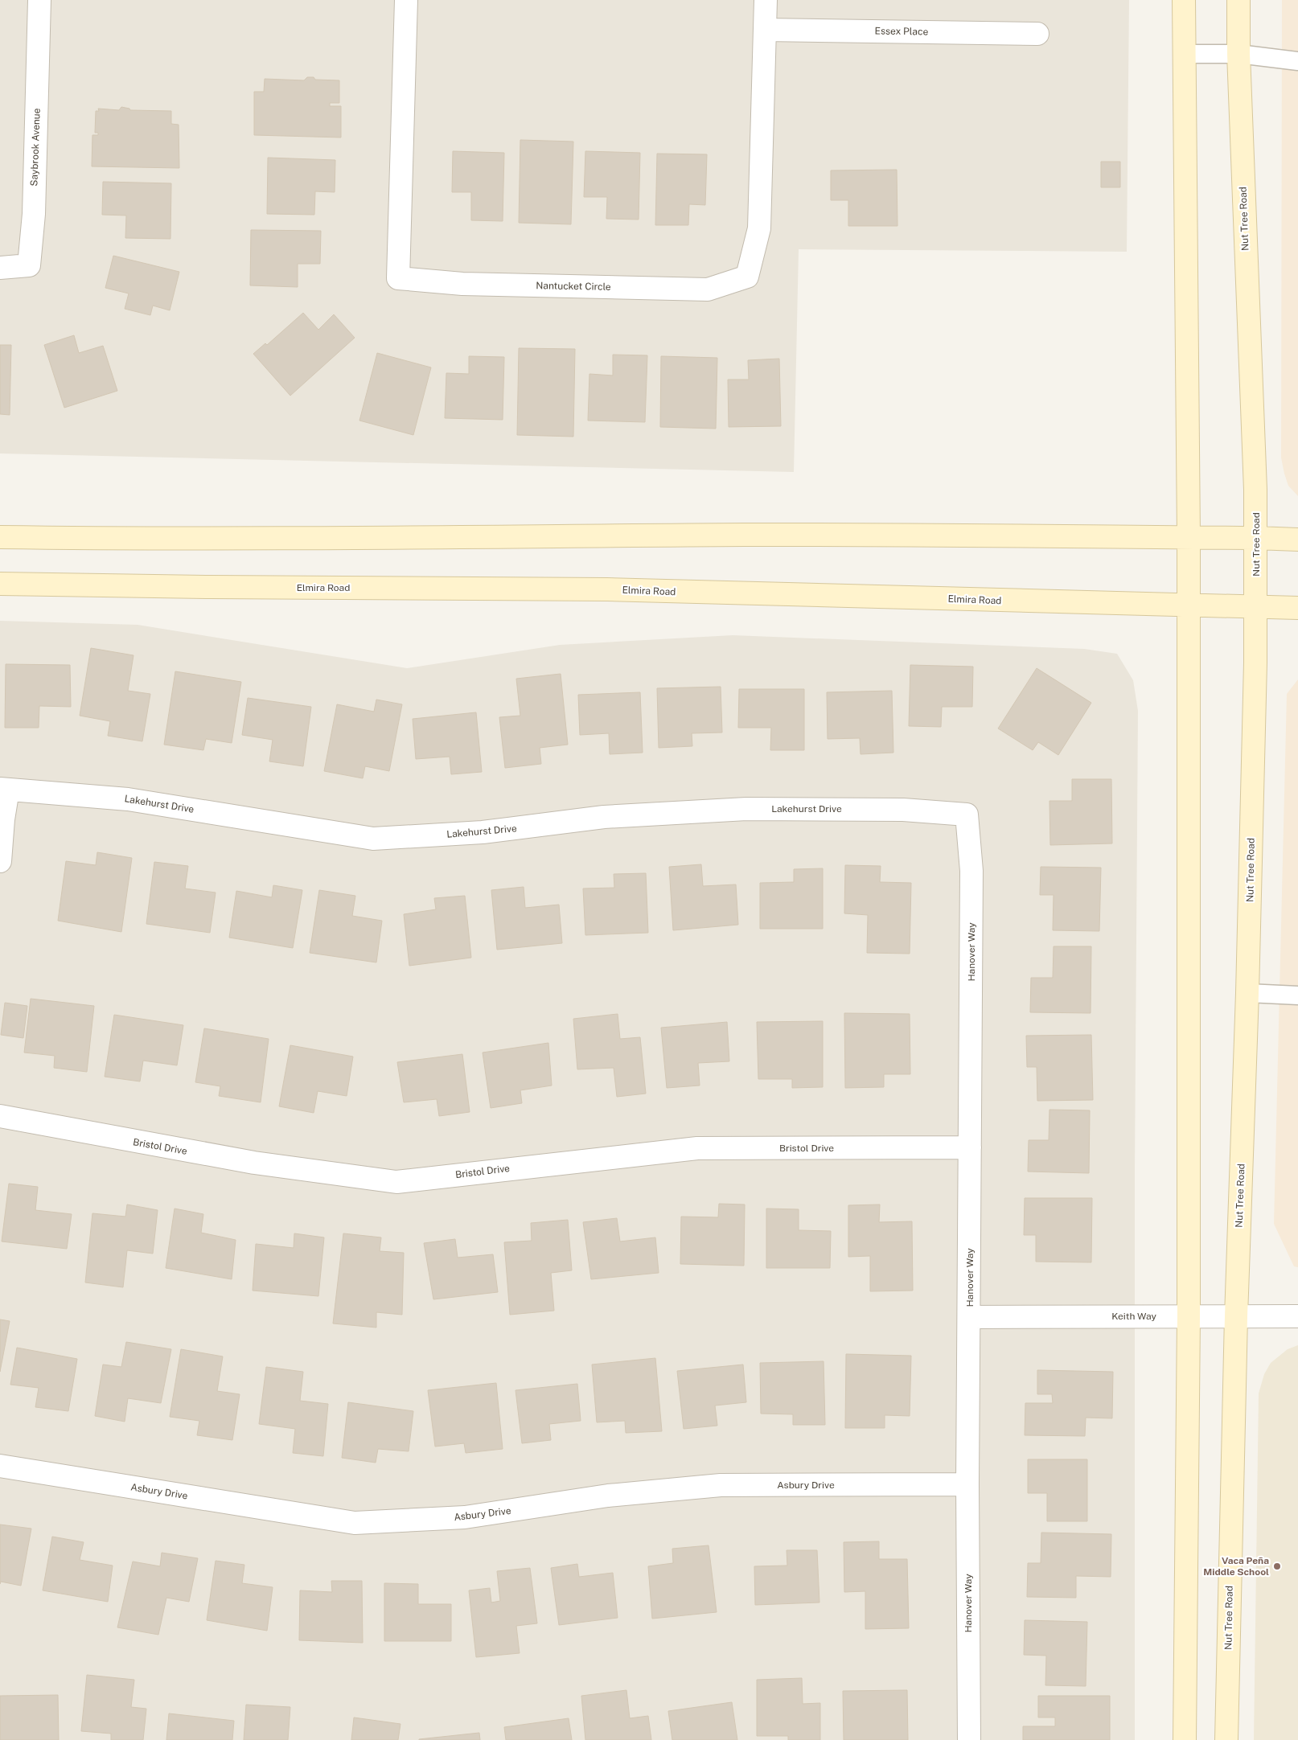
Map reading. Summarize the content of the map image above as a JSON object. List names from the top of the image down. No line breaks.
{"streets":{"main road":["Nut Tree Road","Elmira Road"],"street":["Essex Place","Saybrook Avenue","Nantucket Circle","Lakehurst Drive","Hanover Way","Bristol Drive","Keith Way","Asbury Drive"]},"crossings":[["Essex Place","Nantucket Circle"],["Nut Tree Road","Elmira Road"],["Nut Tree Road","Keith Way"],["Lakehurst Drive","Hanover Way"],["Hanover Way","Bristol Drive"],["Hanover Way","Keith Way"],["Hanover Way","Asbury Drive"]],"places":["Vaca Peña Middle School"]}
